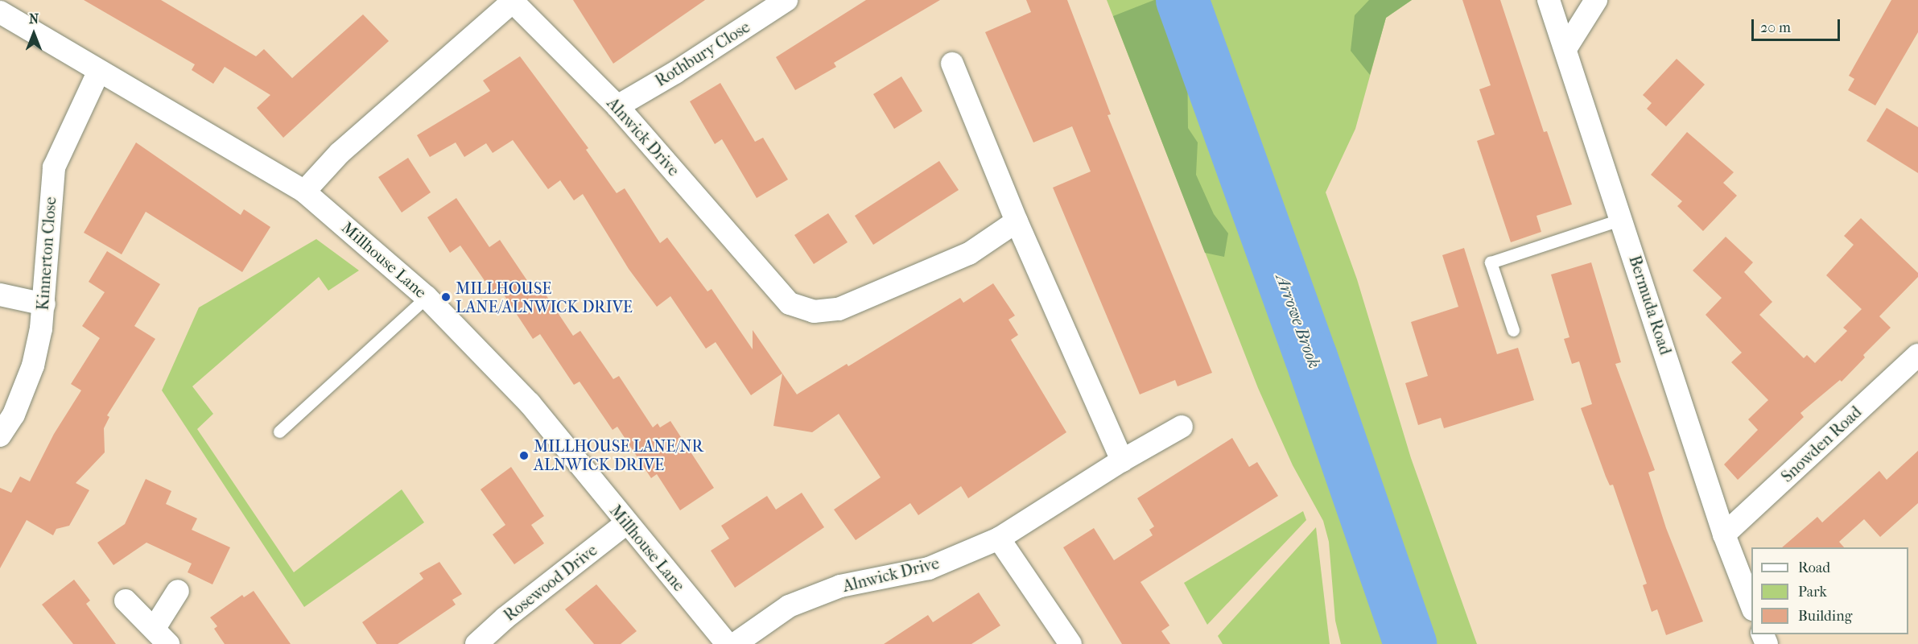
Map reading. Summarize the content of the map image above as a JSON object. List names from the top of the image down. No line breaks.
{"streets":{"street":["Rothbury Close","Alnwick Drive","Kinnerton Close","Millhouse Lane","Bermuda Road","Snowden Road","Rosewood Drive"]},"crossings":[["Rothbury Close","Alnwick Drive"],["Alnwick Drive","Millhouse Lane"],["Kinnerton Close","Millhouse Lane"],["Millhouse Lane","Rosewood Drive"],["Bermuda Road","Snowden Road"]],"water":["Arrowe Brook"],"places":["MILLHOUSE LANE/ALNWICK DRIVE","MILLHOUSE LANE/NR ALNWICK DRIVE"],"legend":["Road","Park","Building"],"scale_bar":"20 m","north":"top"}
